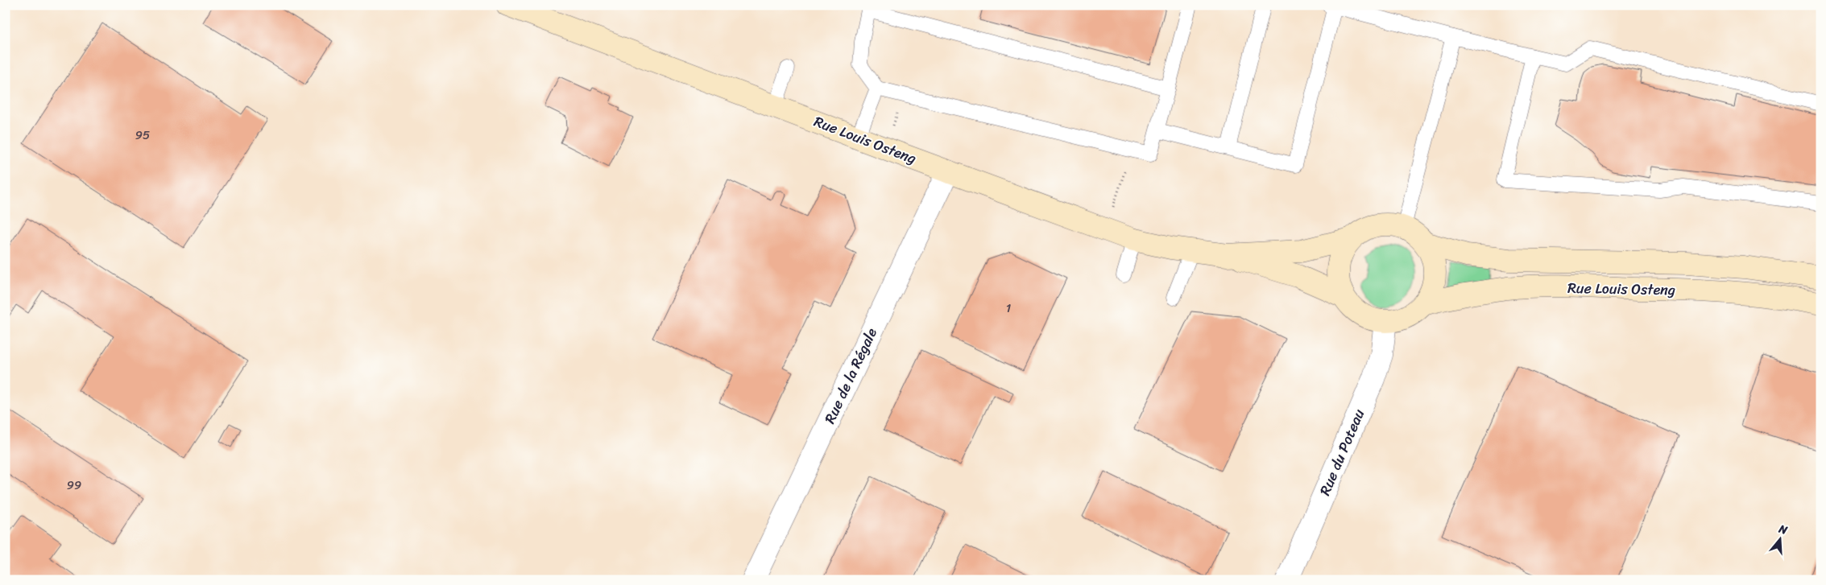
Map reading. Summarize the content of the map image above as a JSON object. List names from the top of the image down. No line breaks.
{"streets":{"street":["Rue Louis Osteng","Rue de la Régale","Rue du Poteau"]},"crossings":[["Rue Louis Osteng","Rue de la Régale"],["Rue Louis Osteng","Rue du Poteau"]],"house_numbers":["95","1","99"],"north":"top"}
